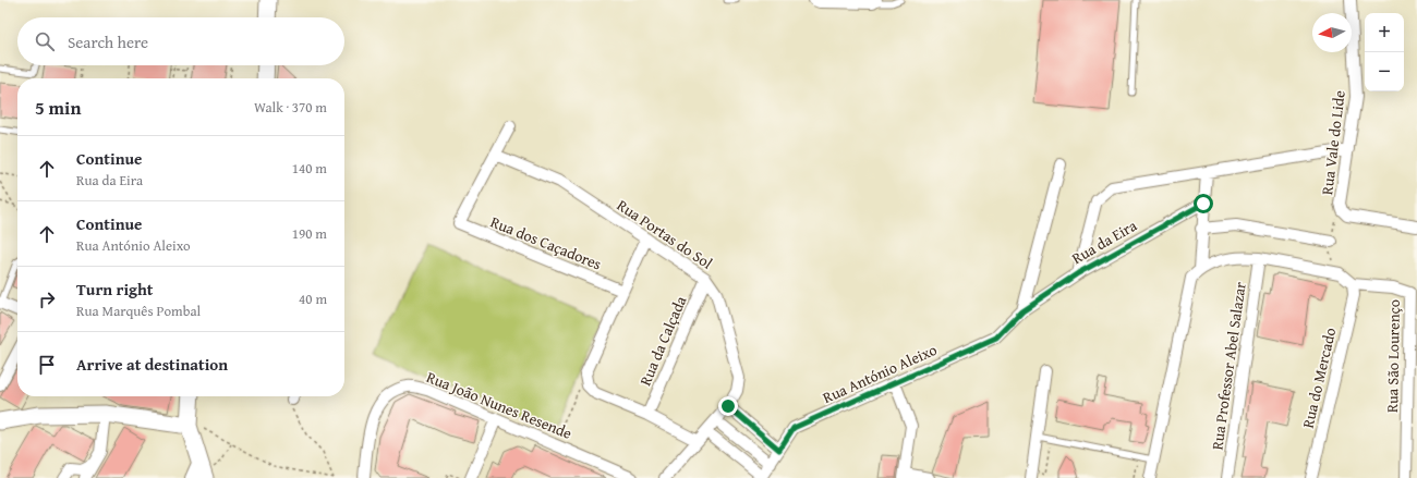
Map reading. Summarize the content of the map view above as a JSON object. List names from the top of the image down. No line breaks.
{"streets":{"street":["Rua Vale do Lide","Rua Portas do Sol","Rua da Eira","Rua dos Caçadores","Rua da Calçada","Rua São Lourenço","Rua Professor Abel Salazar","Rua António Aleixo","Rua do Mercado","Rua João Nunes Resende"]},"crossings":[["Rua Portas do Sol","Rua dos Caçadores"],["Rua Portas do Sol","Rua da Calçada"],["Rua da Eira","Rua António Aleixo"],["Rua São Lourenço","Rua do Mercado"]],"north":"left","page":{"map_buttons":["+","−"],"search":"Search here","heading":["5 min","Walk · 370 m"],"list":[["Continue","Rua da Eira","140 m"],["Continue","Rua António Aleixo","190 m"],["Turn right","Rua Marquês Pombal","40 m"],"Arrive at destination"]}}
